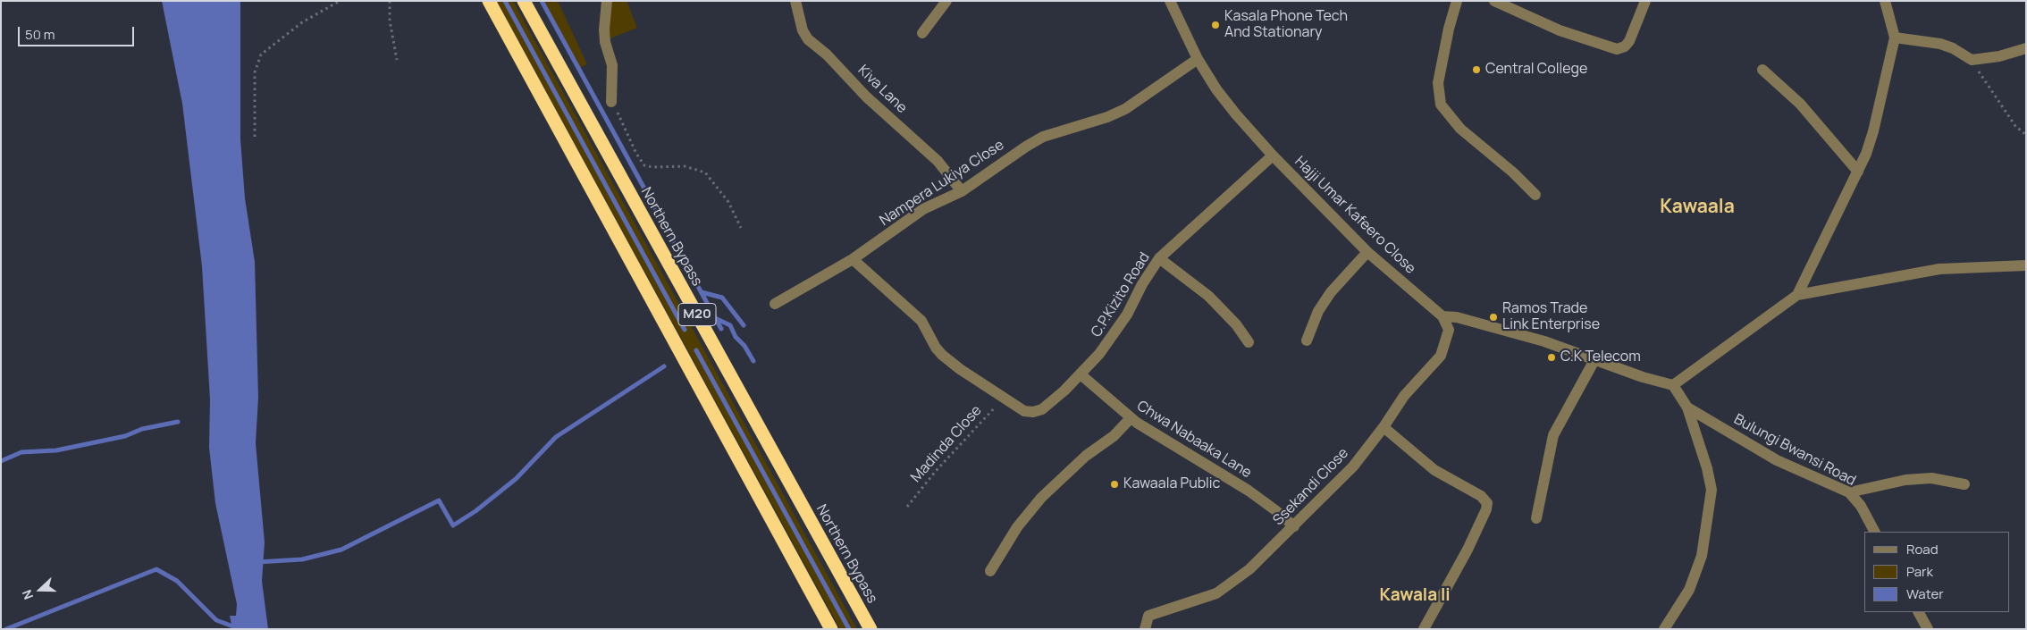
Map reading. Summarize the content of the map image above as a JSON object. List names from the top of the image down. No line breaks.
{"streets":{"highway":["Northern Bypass","M20"],"street":["Kiva Lane","Nampera Lukiya Close","Hajji Umar Kafeero Close","C.P.Kizito Road","Chwa Nabaaka Lane","Bulungi Bwansi Road","Ssekandi Close"],"path":["Madinda Close"]},"crossings":[["Kiva Lane","Nampera Lukiya Close"],["Nampera Lukiya Close","Hajji Umar Kafeero Close"],["Nampera Lukiya Close","C.P.Kizito Road"],["Hajji Umar Kafeero Close","C.P.Kizito Road"],["Hajji Umar Kafeero Close","Ssekandi Close"],["C.P.Kizito Road","Chwa Nabaaka Lane"],["C.P.Kizito Road","Madinda Close"],["Chwa Nabaaka Lane","Ssekandi Close"]],"districts":["Kawaala","Kawala Ii"],"places":["Kasala Phone Tech And Stationary","Central College","Ramos Trade Link Enterprise","C.K Telecom","Kawaala Public"],"legend":["Road","Park","Water"],"scale_bar":"50 m","north":"left"}
